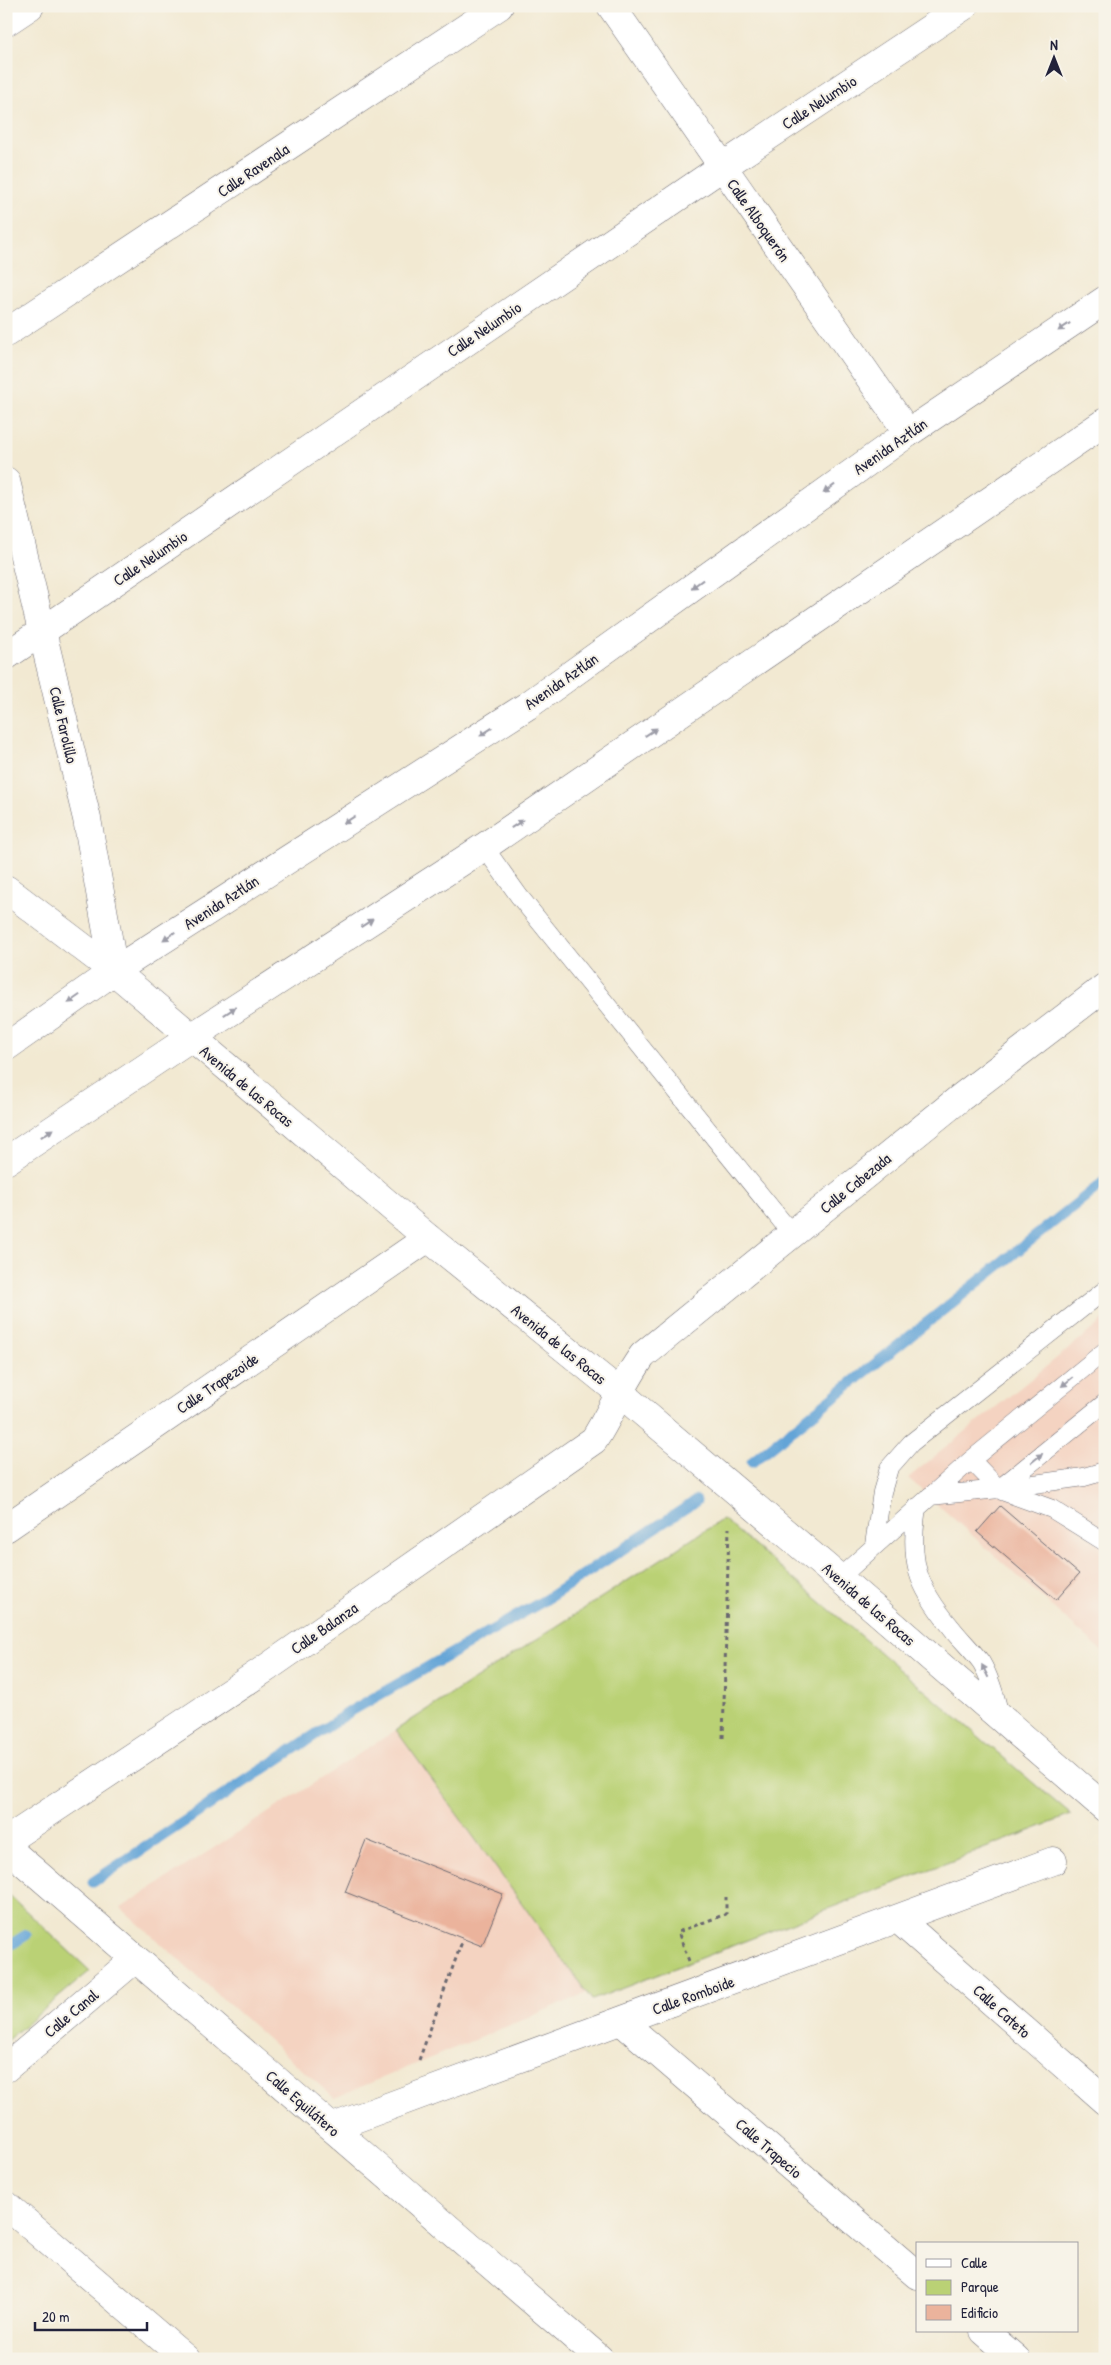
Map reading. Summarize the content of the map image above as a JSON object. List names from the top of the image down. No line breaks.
{"streets":{"street":["Calle Nelumbio","Calle Ravenala","Calle Alboquerón","Avenida Aztlán","Calle Farolillo","Avenida de las Rocas","Calle Cabezada","Calle Trapezoide","Calle Balanza","Calle Romboide","Calle Cateto","Calle Canal","Calle Equilátero","Calle Trapecio"]},"crossings":[["Calle Nelumbio","Calle Alboquerón"],["Calle Nelumbio","Calle Farolillo"],["Calle Alboquerón","Avenida Aztlán"],["Avenida Aztlán","Calle Farolillo"],["Avenida Aztlán","Avenida de las Rocas"],["Calle Farolillo","Avenida de las Rocas"],["Avenida de las Rocas","Calle Cabezada"],["Avenida de las Rocas","Calle Trapezoide"],["Avenida de las Rocas","Calle Balanza"],["Calle Cabezada","Calle Balanza"],["Calle Balanza","Calle Equilátero"],["Calle Romboide","Calle Cateto"],["Calle Romboide","Calle Equilátero"],["Calle Romboide","Calle Trapecio"],["Calle Canal","Calle Equilátero"]],"legend":["Calle","Parque","Edificio"],"scale_bar":"20 m","north":"top"}
